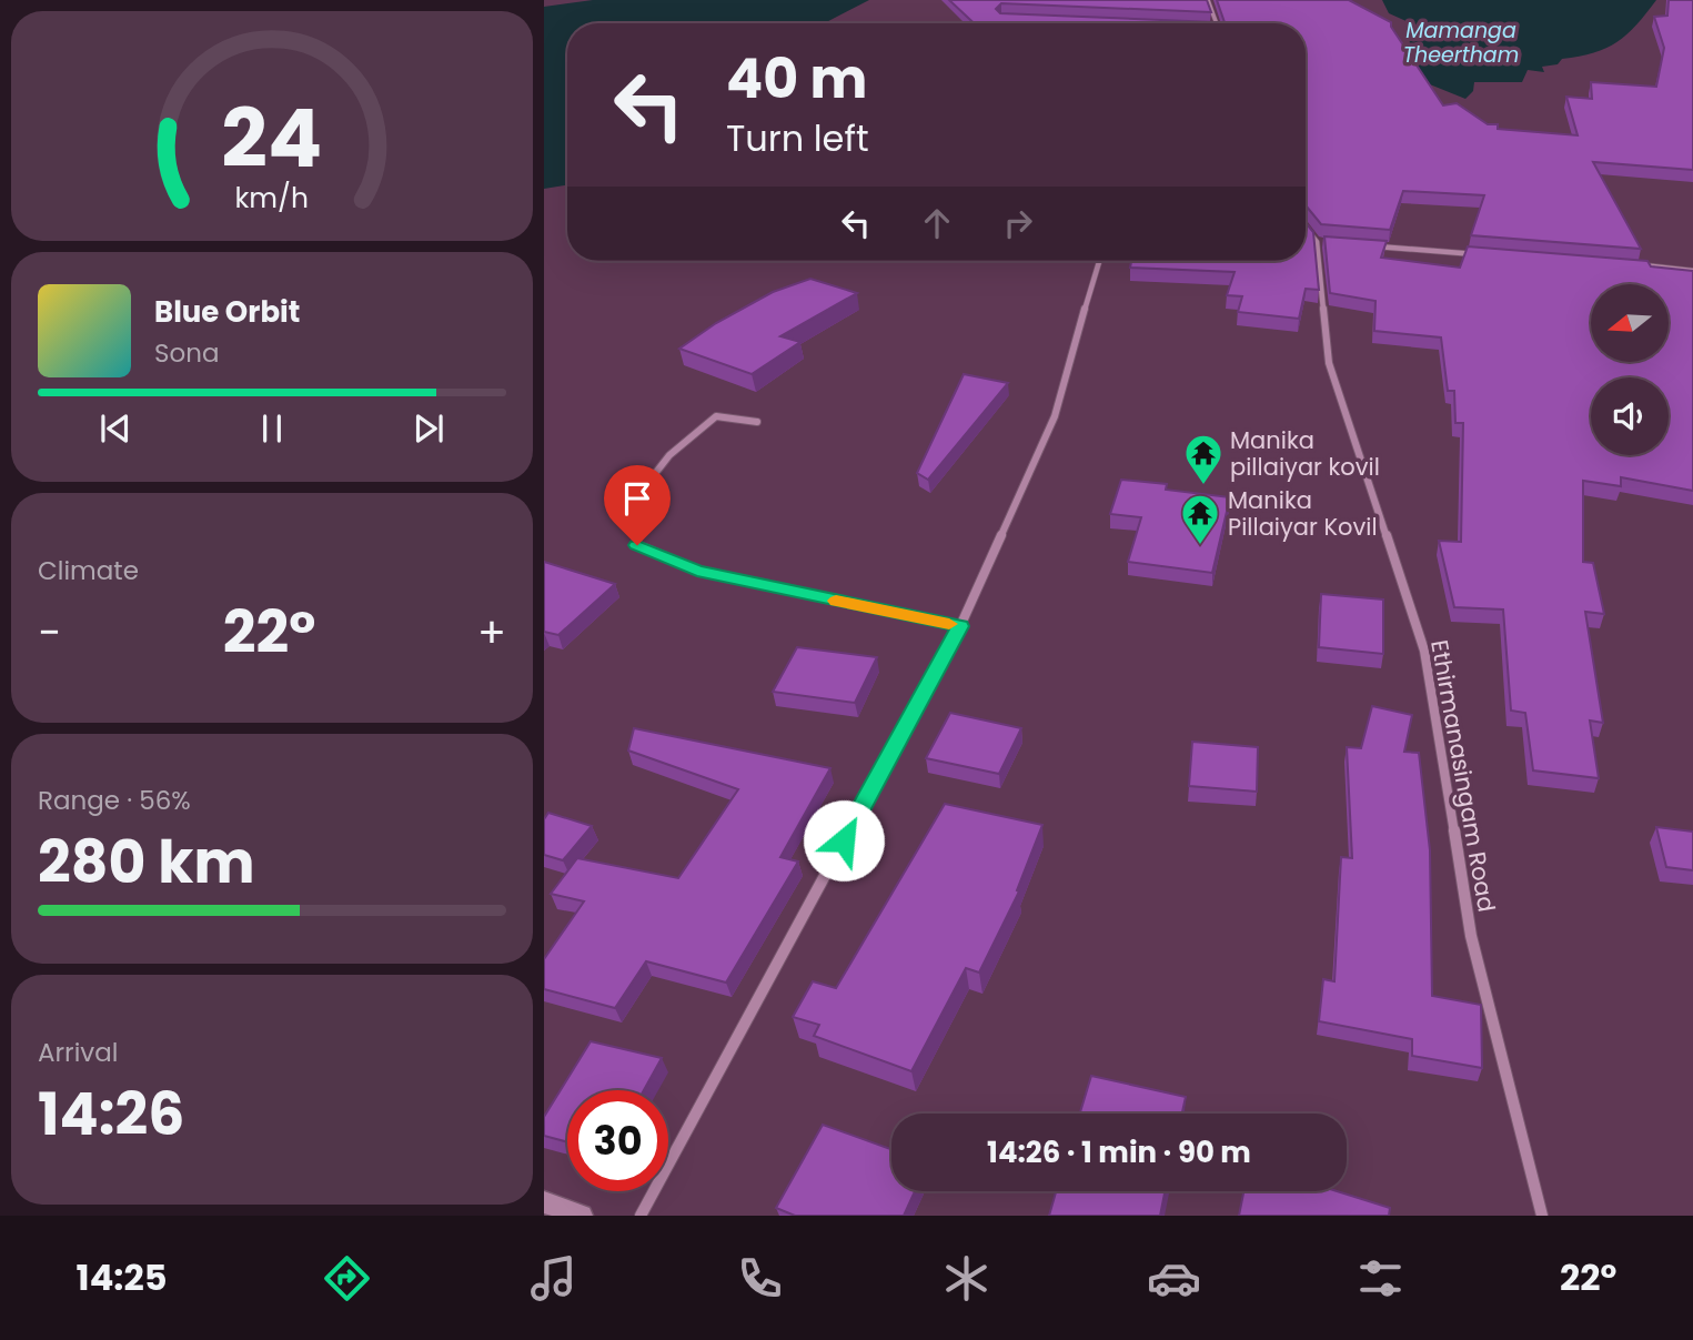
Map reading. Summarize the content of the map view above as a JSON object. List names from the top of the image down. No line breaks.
{"streets":{"street":["Ethirmanasingam Road"]},"water":["Mamanga Theertham"],"places":{"temple":["Manika pillaiyar kovil","Manika Pillaiyar Kovil"]},"north":"left","page":{"turn":["40 m","Turn left"],"song":["Blue Orbit","Sona"],"tile":["Climate",["Range · 56%","280 km"],["Arrival","14:26"]],"heat":["−","22°","+"],"limit":"30","trip":"14:26 · 1 min · 90 m","tabs":["14:25","22°"],"gauge":["24","km/h"]}}
